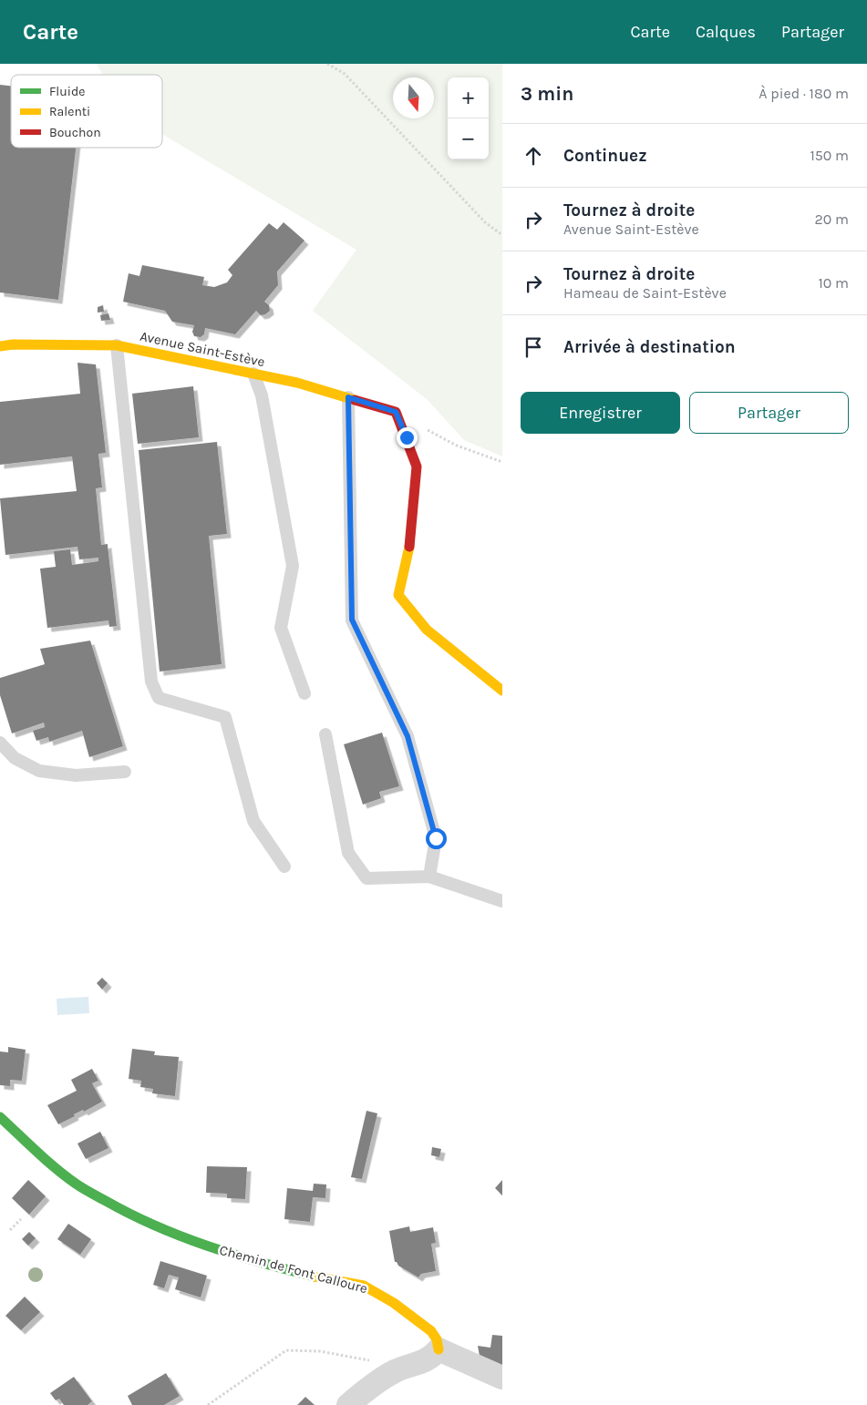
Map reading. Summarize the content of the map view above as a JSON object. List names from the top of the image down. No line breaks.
{"streets":{"street":["Avenue Saint-Estève","Chemin de Font Calloure"]},"legend":["Fluide","Ralenti","Bouchon"],"north":"bottom","page":{"header":"Carte","nav":["Carte","Calques","Partager"],"heading":["3 min","À pied · 180 m"],"map_buttons":["+","−"],"list":[["Continuez","150 m"],["Tournez à droite","Avenue Saint-Estève","20 m"],["Tournez à droite","Hameau de Saint-Estève","10 m"],"Arrivée à destination"],"buttons":["Enregistrer","Partager"]}}
